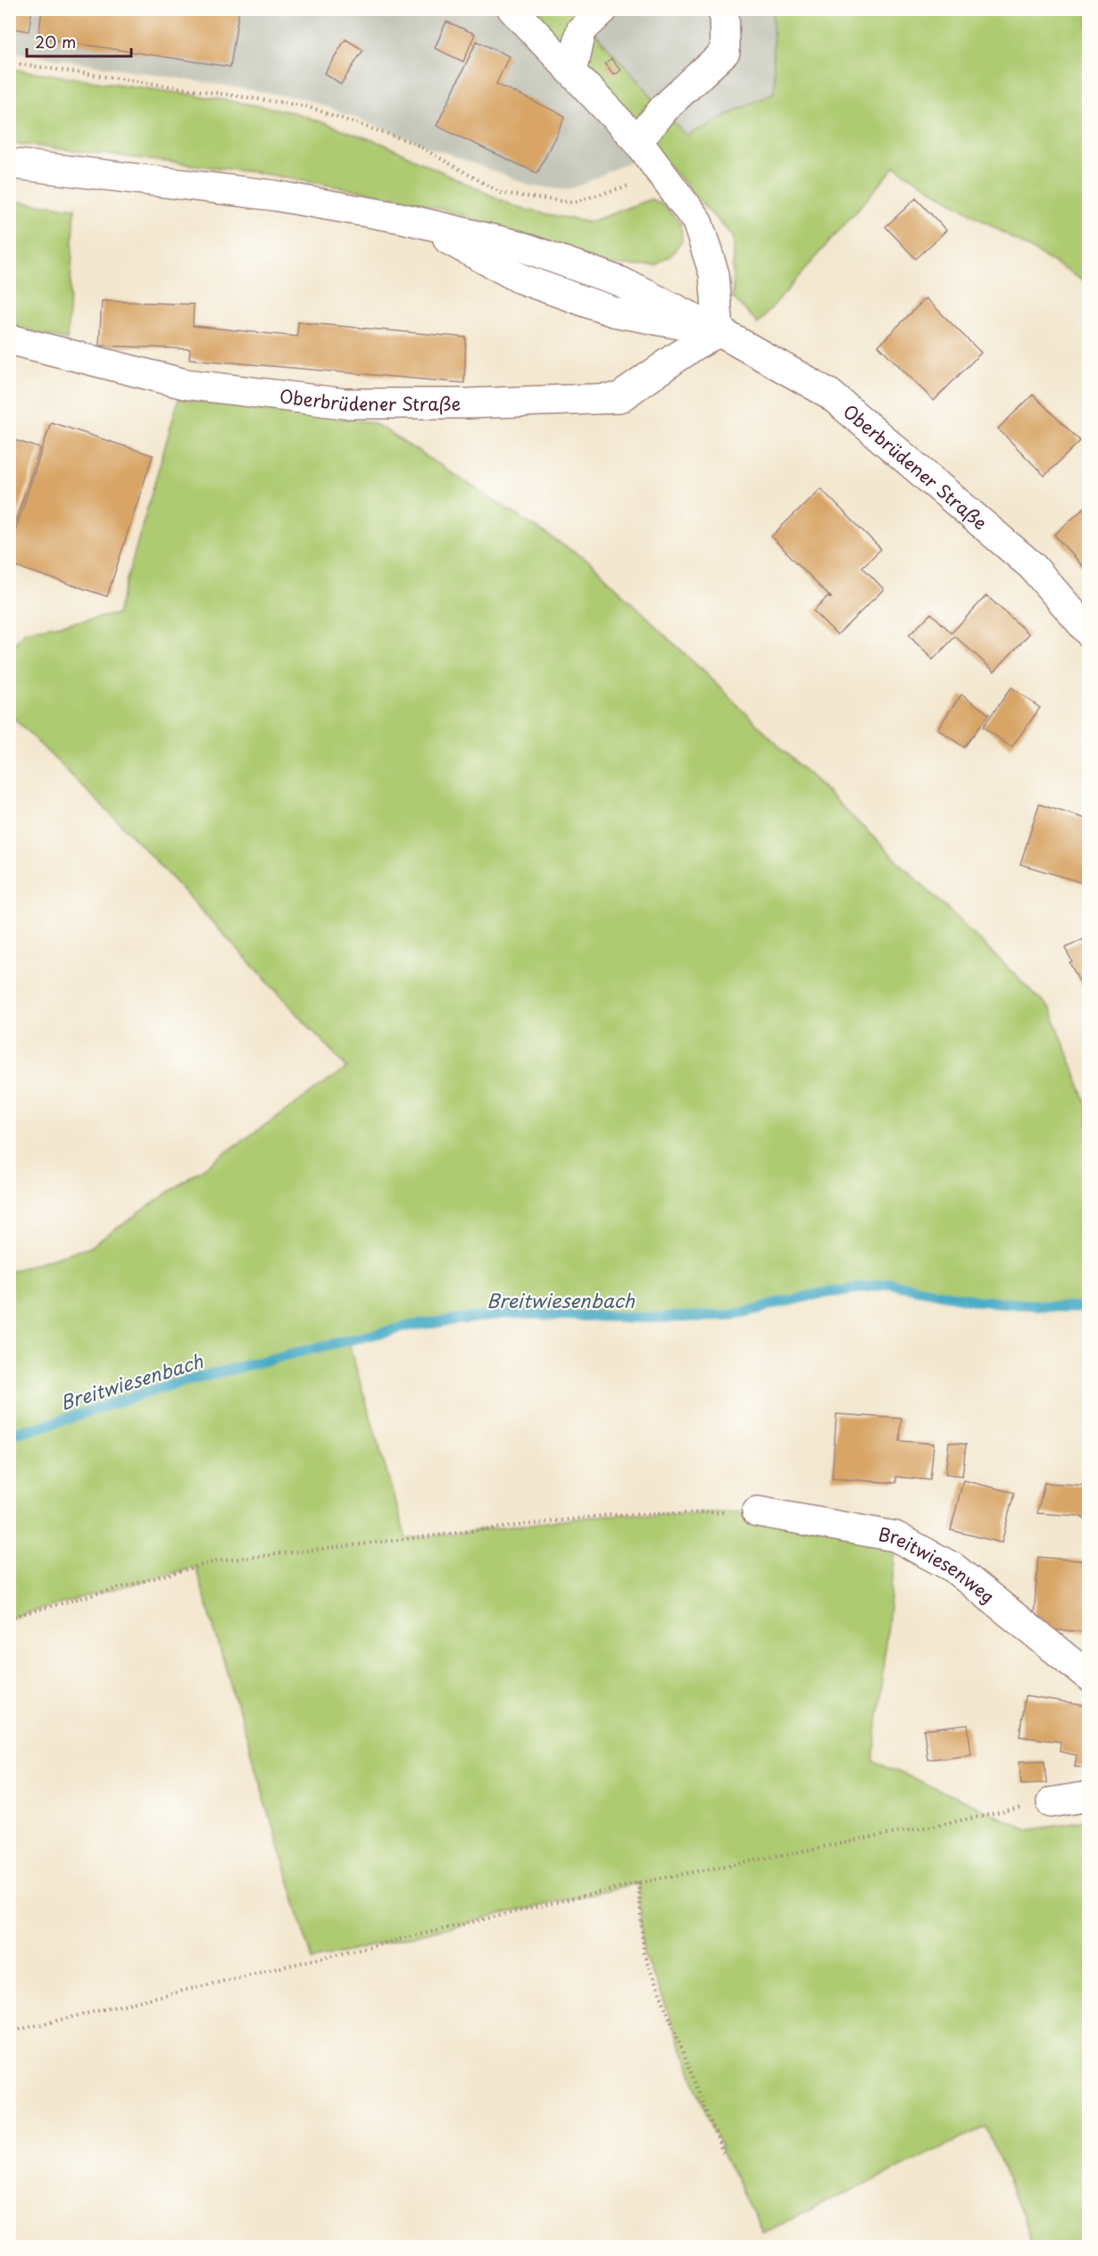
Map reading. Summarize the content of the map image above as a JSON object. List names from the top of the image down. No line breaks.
{"streets":{"street":["Oberbrüdener Straße","Breitwiesenweg"]},"water":["Breitwiesenbach"],"scale_bar":"20 m"}
